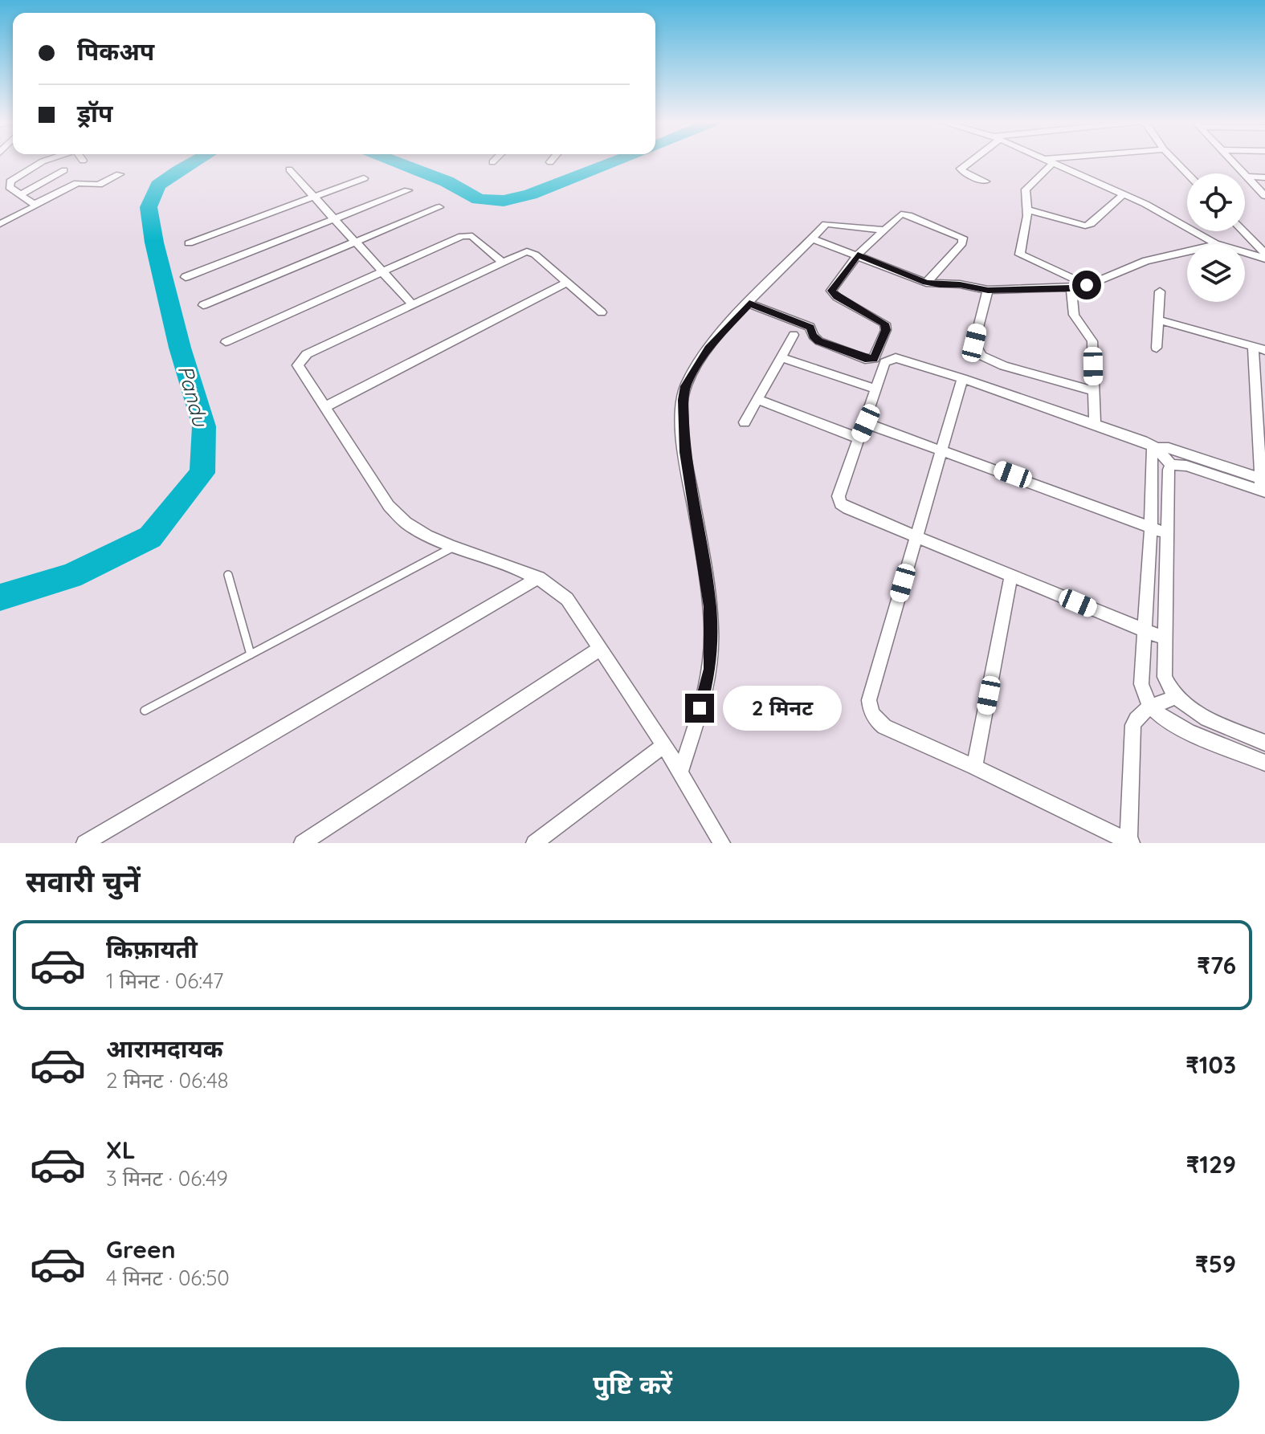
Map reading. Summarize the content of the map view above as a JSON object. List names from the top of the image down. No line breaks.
{"water":["Pandu"],"page":{"banner":["पिकअप","ड्रॉप"],"bubble":"2 मिनट","heading":"सवारी चुनें","list":[{"name":"किफ़ायती","note":"1 मिनट · 06:47","value":"₹76"},{"name":"आरामदायक","note":"2 मिनट · 06:48","value":"₹103"},{"name":"XL","note":"3 मिनट · 06:49","value":"₹129"},{"name":"Green","note":"4 मिनट · 06:50","value":"₹59"}],"buttons":"पुष्टि करें"}}
